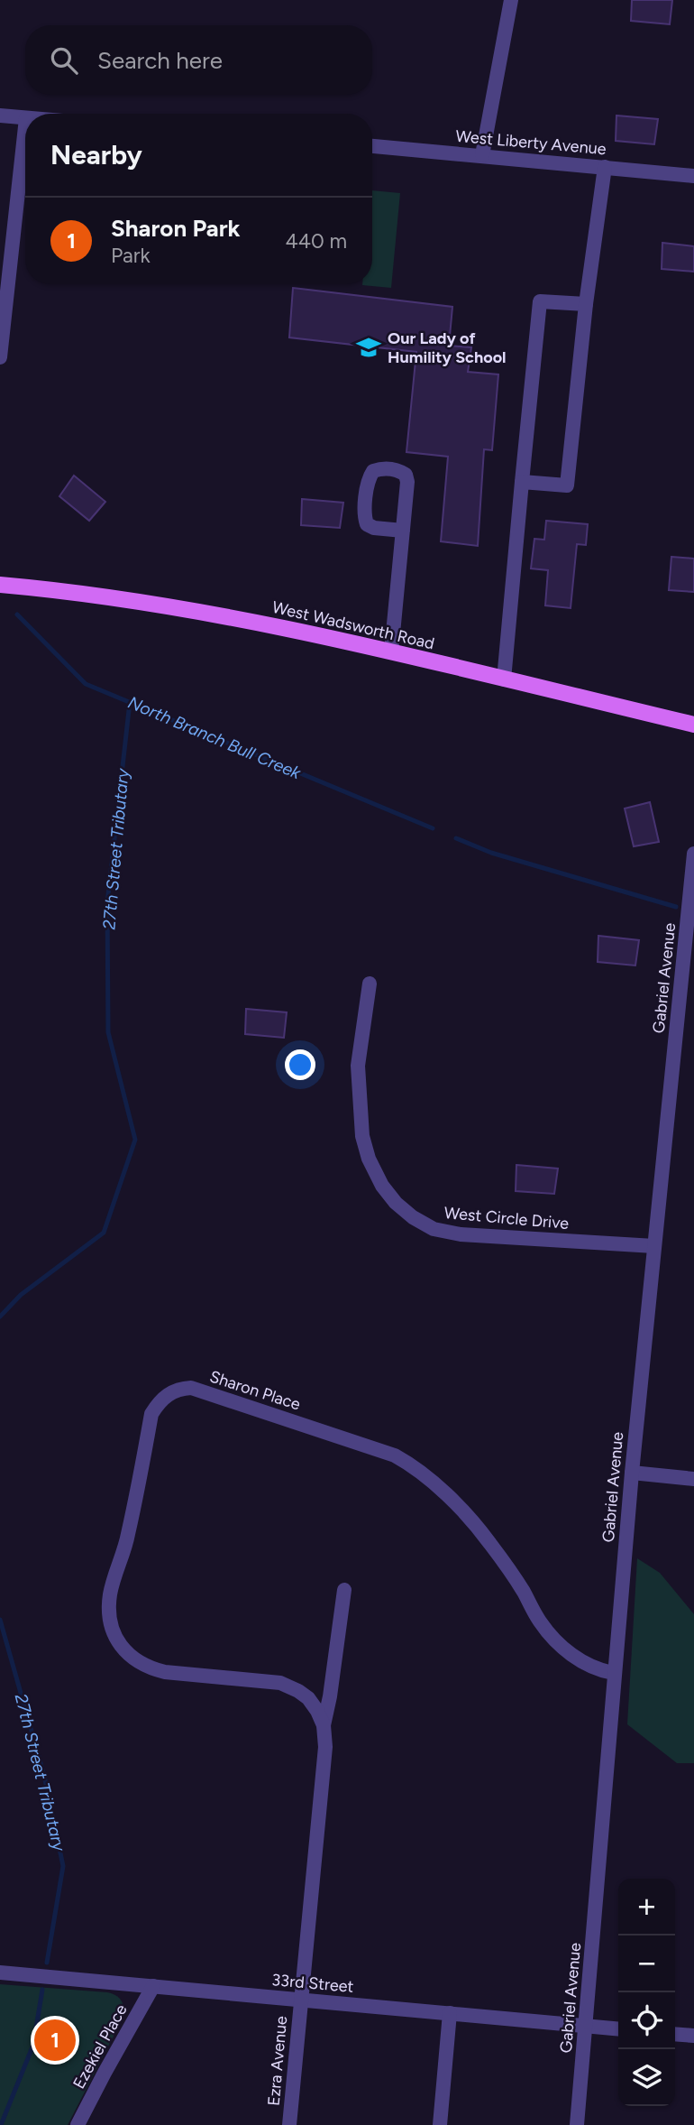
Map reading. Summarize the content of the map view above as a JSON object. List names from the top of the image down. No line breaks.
{"streets":{"main road":["West Wadsworth Road"],"street":["West Liberty Avenue","Gabriel Avenue","West Circle Drive","Sharon Place","33rd Street","Ezekiel Place","Ezra Avenue"]},"crossings":[["Gabriel Avenue","West Circle Drive"],["Gabriel Avenue","Sharon Place"],["Gabriel Avenue","33rd Street"],["Sharon Place","33rd Street"],["Sharon Place","Ezra Avenue"],["33rd Street","Ezekiel Place"],["33rd Street","Ezra Avenue"]],"water":["North Branch Bull Creek","27th Street Tributary"],"places":{"school or university":["Our Lady of Humility School"]},"page":{"search":"Search here","heading":"Nearby","list":[{"mark":"1","name":"Sharon Park","note":"Park","value":"440 m"}],"map_buttons":["+","−"],"pins":"1"}}
